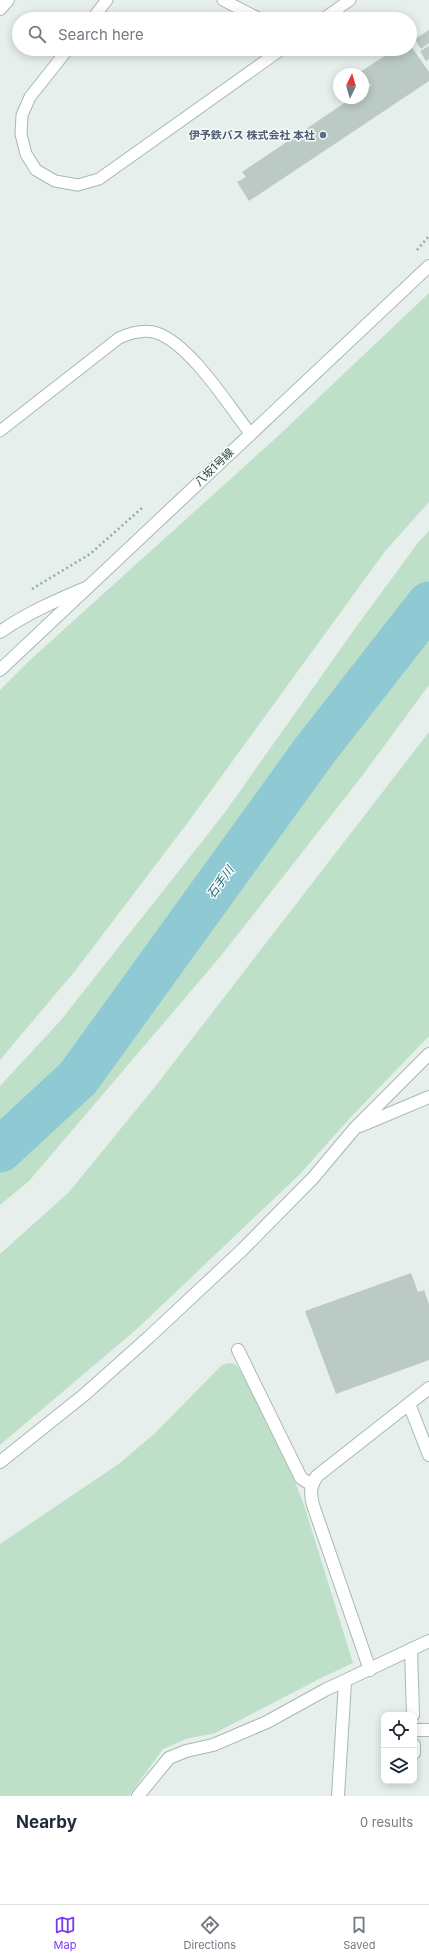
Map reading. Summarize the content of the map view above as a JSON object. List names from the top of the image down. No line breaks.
{"streets":{"street":["八坂1号線"]},"water":["石手川"],"places":["伊予鉄バス 株式会社 本社"],"north":"top","page":{"search":"Search here","heading":["Nearby","0 results"],"nav":["Map","Directions","Saved"]}}
